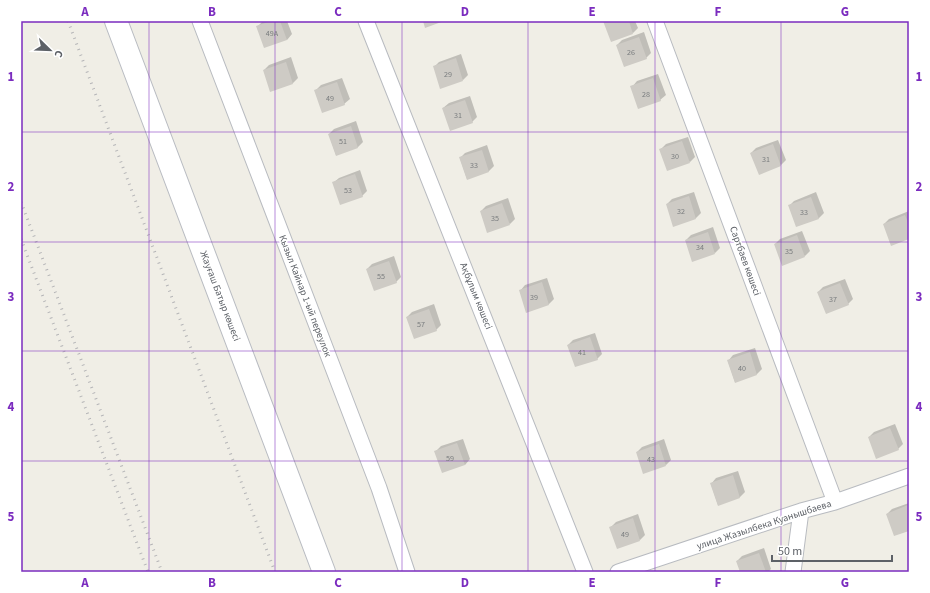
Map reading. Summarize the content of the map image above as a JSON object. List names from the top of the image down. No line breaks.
{"streets":{"main road":["Жауғаш Батыр көшесі"],"street":["Сартбаев көшесі","Кызыл Кайнар 1-ый переулок","Ақбұлым көшесі","улица Жазылбека Куанышбаева"]},"crossings":[["Сартбаев көшесі","улица Жазылбека Куанышбаева"]],"house_numbers":["49А","26","29","28","49","31","51","30","31","33","53","32","33","35","34","35","55","39","37","57","41","40","59","43","49"],"scale_bar":"50 m","north":"bottom right","grid":{"columns":["A","B","C","D","E","F","G"],"rows":["1","2","3","4","5"]}}
